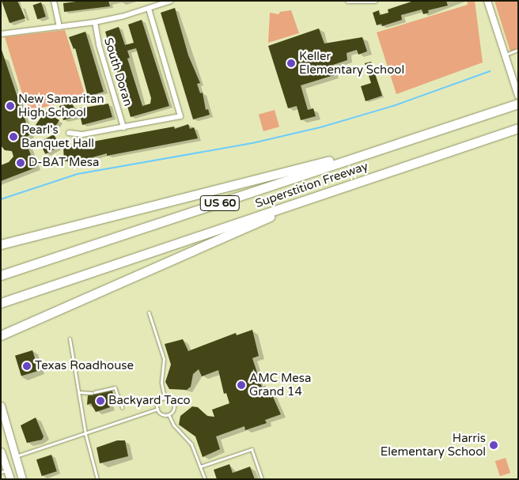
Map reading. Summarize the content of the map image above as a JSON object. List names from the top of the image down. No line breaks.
{"streets":{"highway":["Superstition Freeway","US 60"],"street":["South Doran"]},"places":["Keller Elementary School","New Samaritan High School","Pearl's Banquet Hall","D-BAT Mesa","Texas Roadhouse","AMC Mesa Grand 14","Backyard Taco","Harris Elementary School"]}
